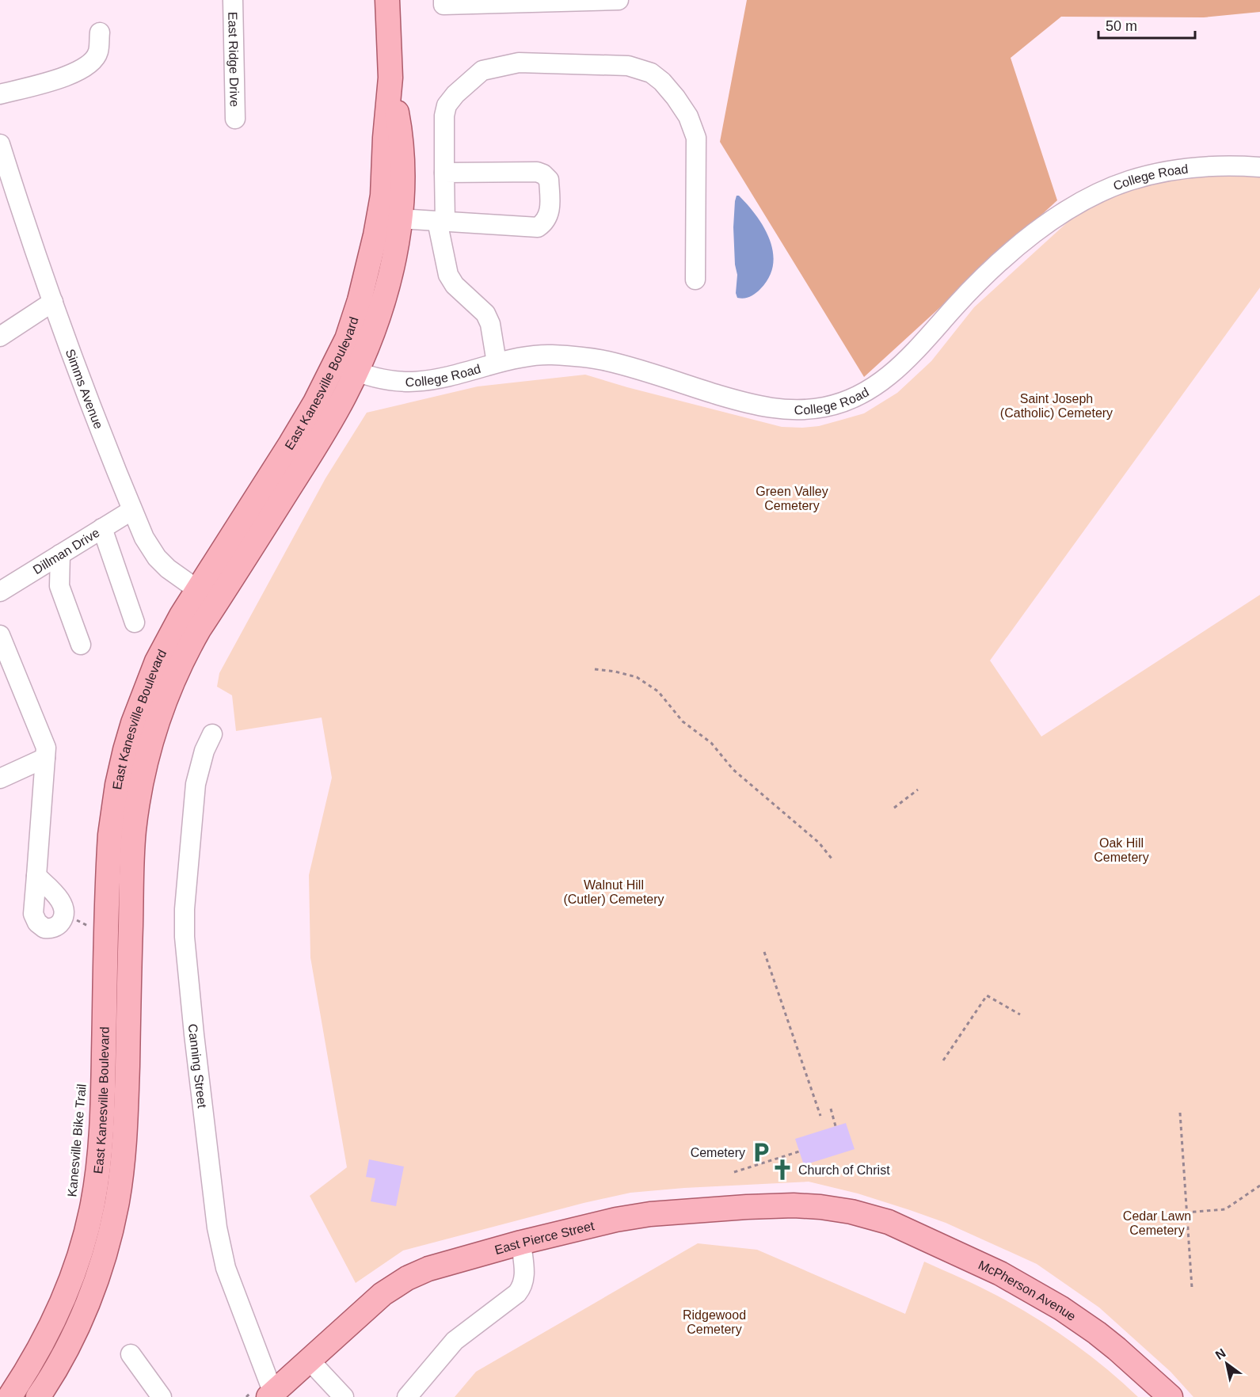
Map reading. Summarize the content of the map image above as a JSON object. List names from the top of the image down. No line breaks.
{"streets":{"main road":["East Kanesville Boulevard","East Pierce Street","McPherson Avenue"],"street":["East Ridge Drive","College Road","Simms Avenue","Dillman Drive","Canning Street"]},"crossings":[["College Road","East Kanesville Boulevard"],["East Kanesville Boulevard","Simms Avenue"],["Simms Avenue","Dillman Drive"],["Canning Street","East Pierce Street"],["East Pierce Street","McPherson Avenue"]],"parks":["Saint Joseph (Catholic) Cemetery","Green Valley Cemetery","Oak Hill Cemetery","Walnut Hill (Cutler) Cemetery","Cedar Lawn Cemetery","Ridgewood Cemetery"],"places":{"parking":["Cemetery"],"church":["Church of Christ"]},"scale_bar":"50 m","north":"top left"}
